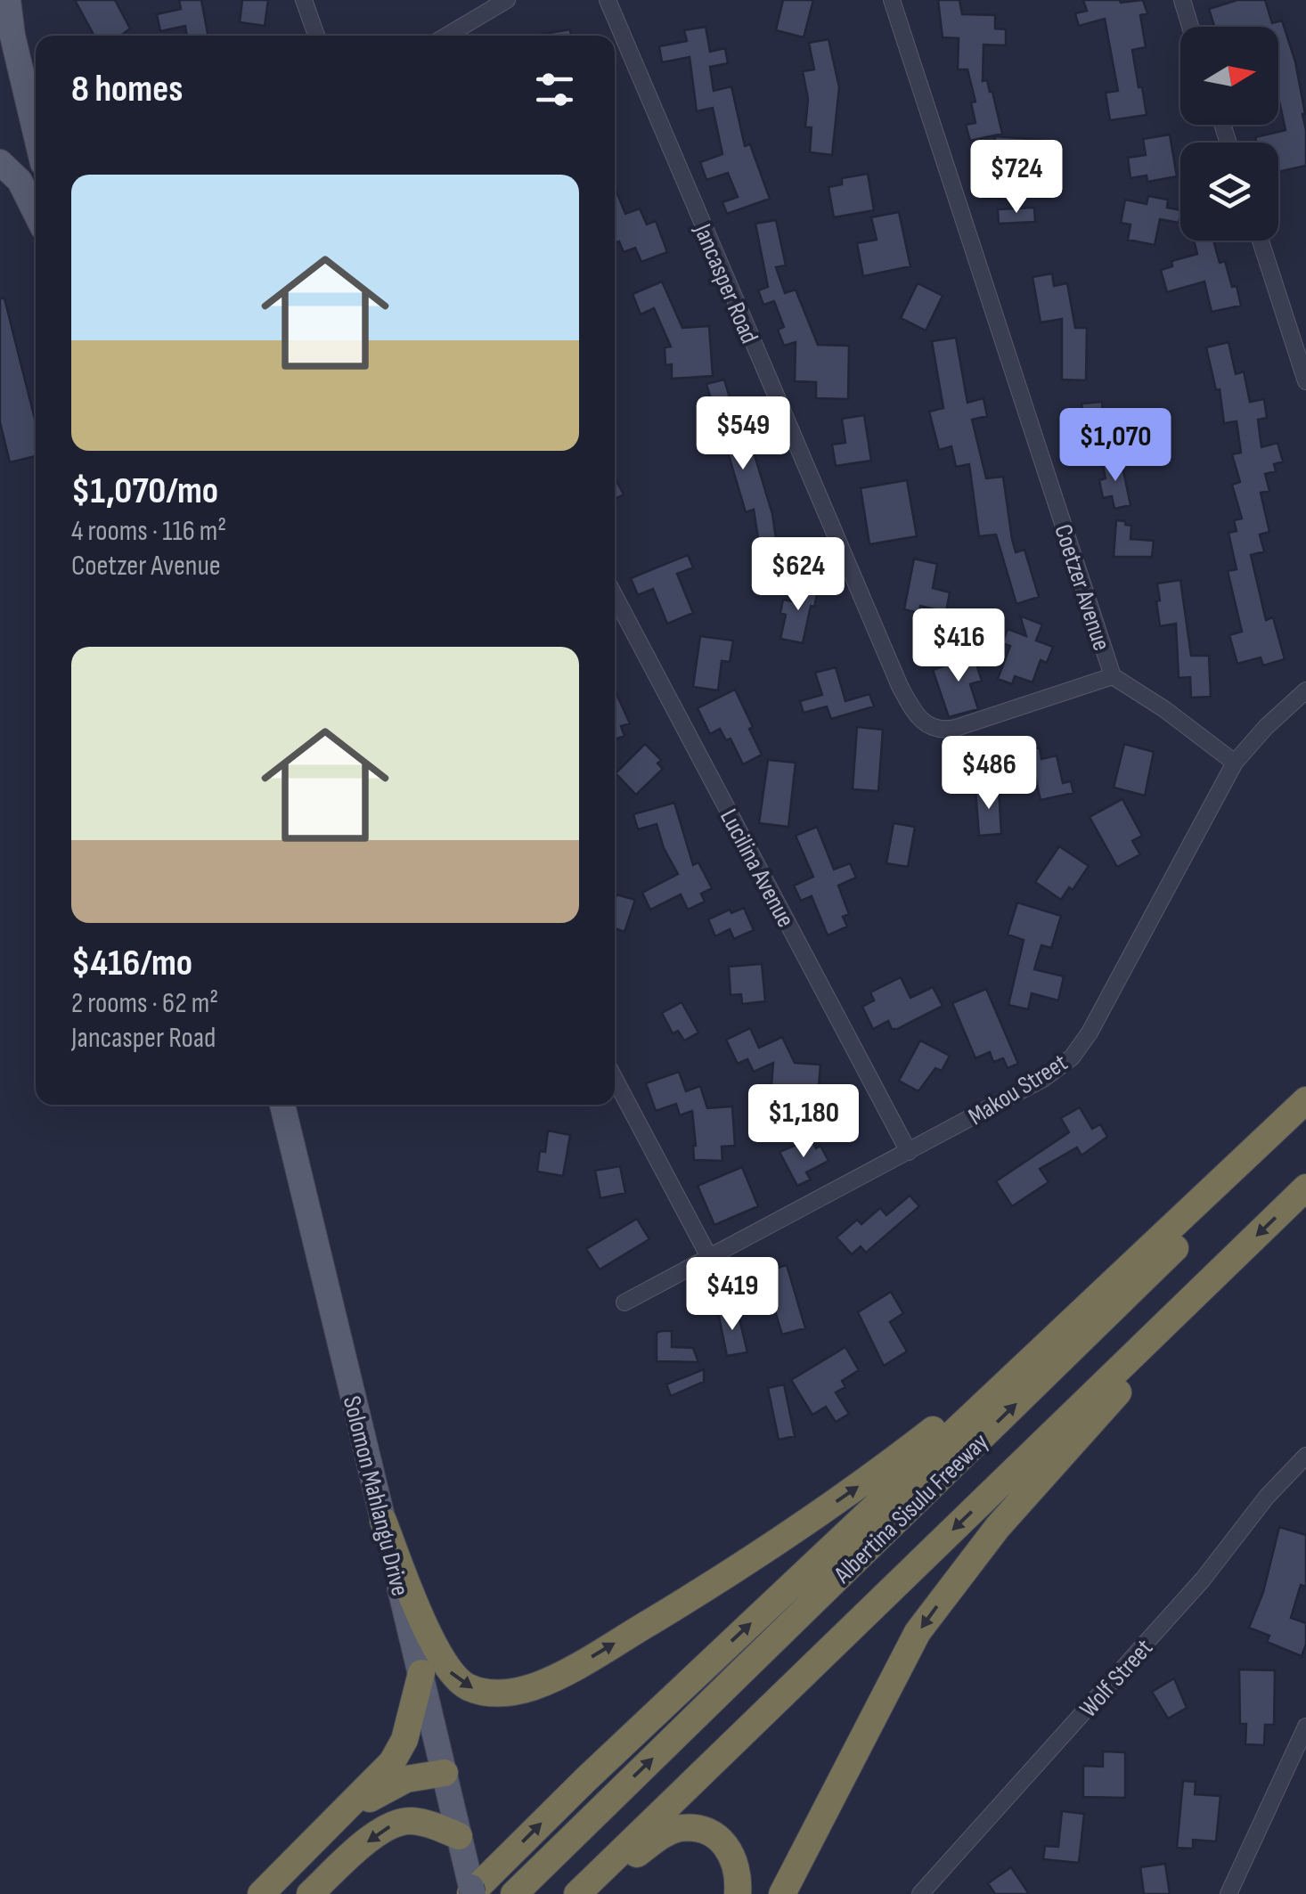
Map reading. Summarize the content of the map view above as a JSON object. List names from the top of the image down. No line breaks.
{"streets":{"highway":["Albertina Sisulu Freeway"],"main road":["Solomon Mahlangu Drive"],"street":["Jancasper Road","Coetzer Avenue","Lucilina Avenue","Makou Street","Wolf Street"]},"crossings":[["Jancasper Road","Coetzer Avenue"],["Coetzer Avenue","Makou Street"],["Lucilina Avenue","Makou Street"]],"north":"right","page":{"heading":"8 homes","price":["$724","$549","$1,070","$624","$416","$486","$1,180","$419"],"list":[{"name":"$1,070/mo","note":"4 rooms · 116 m² · Coetzer Avenue"},{"name":"$416/mo","note":"2 rooms · 62 m² · Jancasper Road"}]}}
